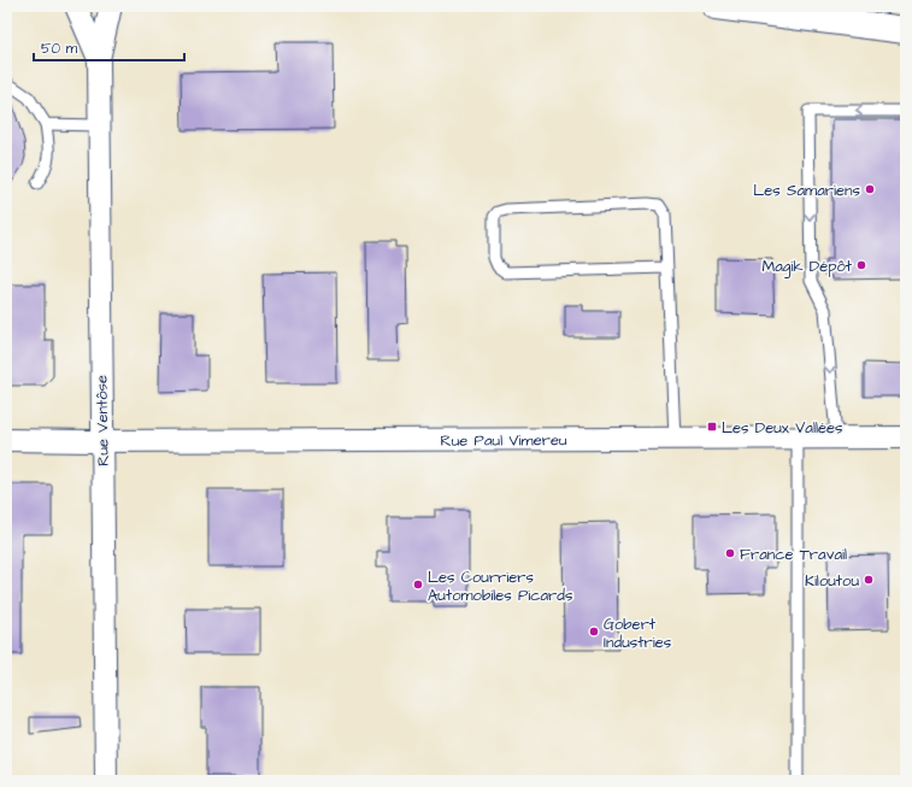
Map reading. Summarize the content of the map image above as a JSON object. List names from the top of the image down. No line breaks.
{"streets":{"street":["Rue Ventôse","Rue Paul Vimereu"]},"crossings":[["Rue Ventôse","Rue Paul Vimereu"]],"places":{"other":["Les Samariens","Magik Dépôt","France Travail","Kiloutou","Les Courriers Automobiles Picards","Gobert Industries"],"transit":["Les Deux Vallées"]},"scale_bar":"50 m"}
